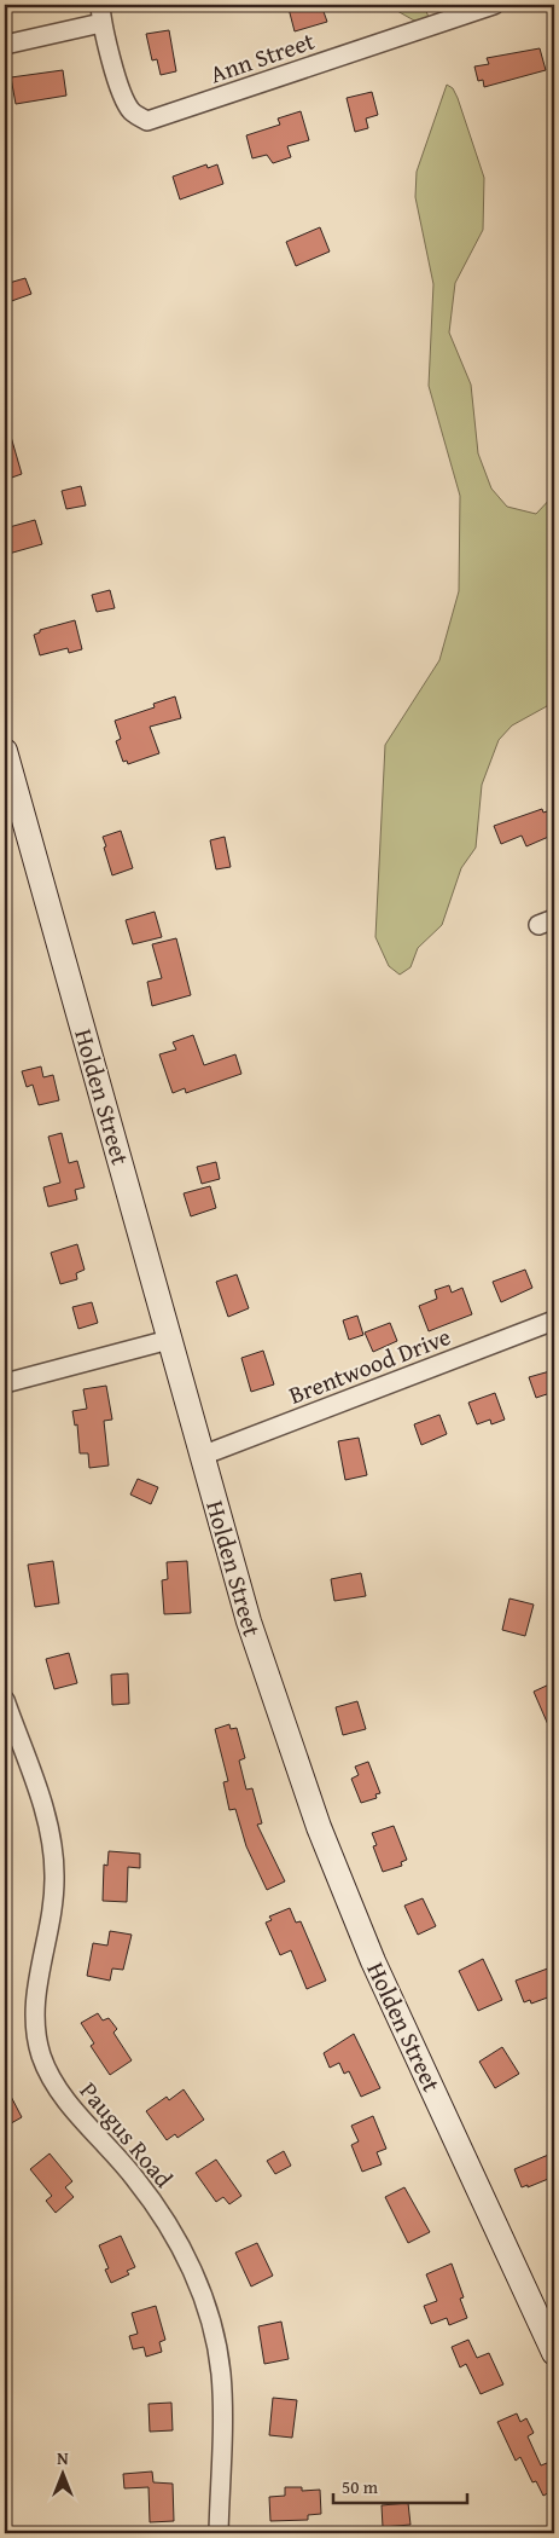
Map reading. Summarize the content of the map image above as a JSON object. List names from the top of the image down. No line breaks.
{"streets":{"main road":["Holden Street"],"street":["Ann Street","Brentwood Drive","Paugus Road"]},"crossings":[["Holden Street","Brentwood Drive"]],"scale_bar":"50 m","north":"top"}
